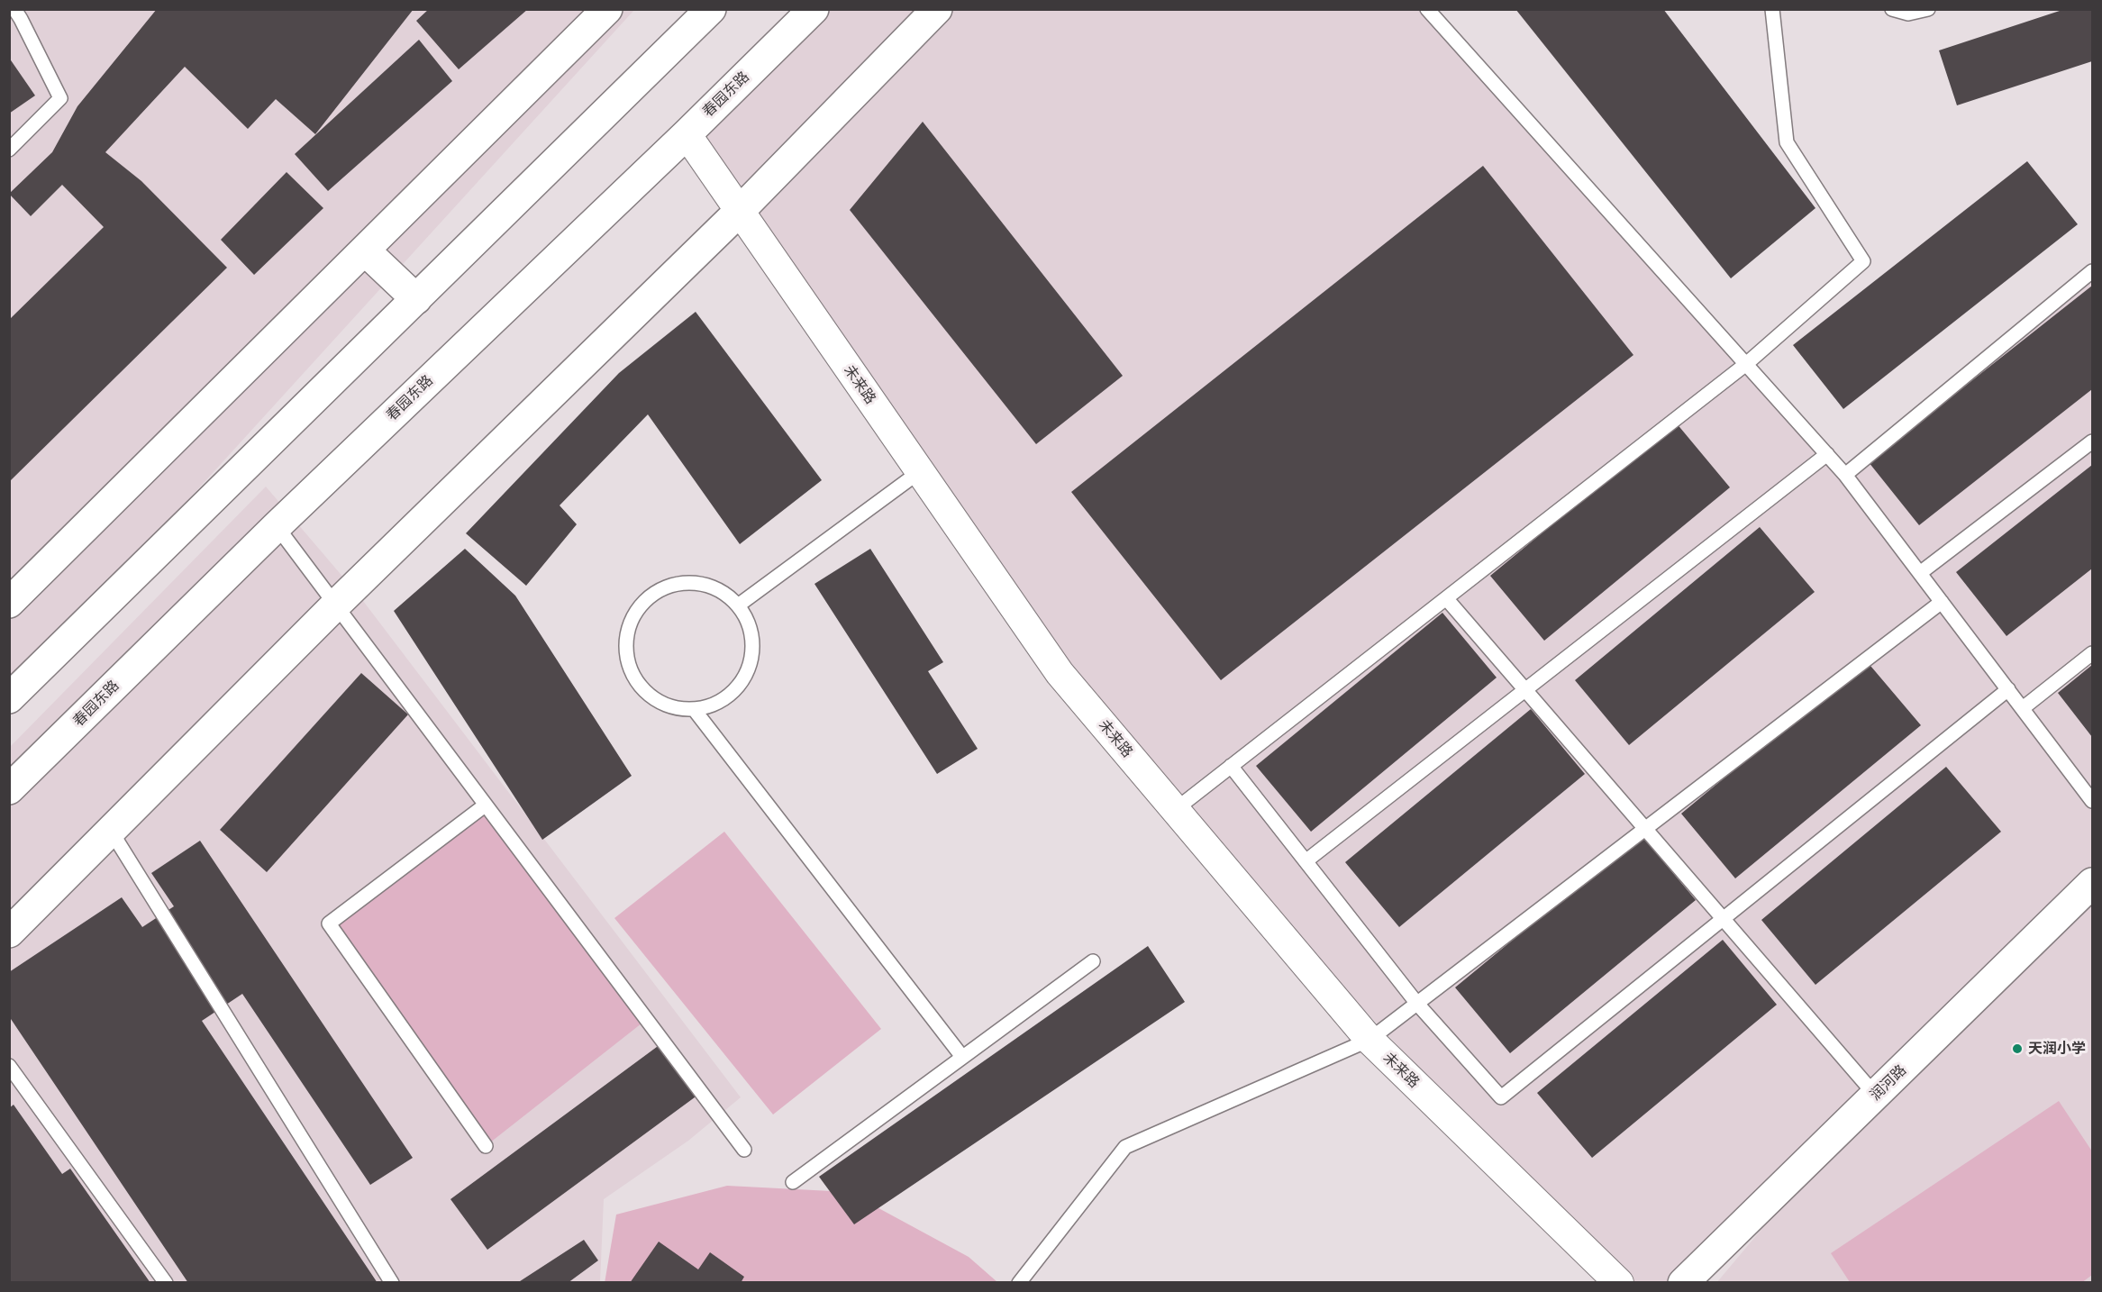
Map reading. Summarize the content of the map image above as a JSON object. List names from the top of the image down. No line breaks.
{"streets":{"street":["春园东路","未来路","润河路"]},"crossings":[["春园东路","未来路"]],"places":["天润小学"]}
